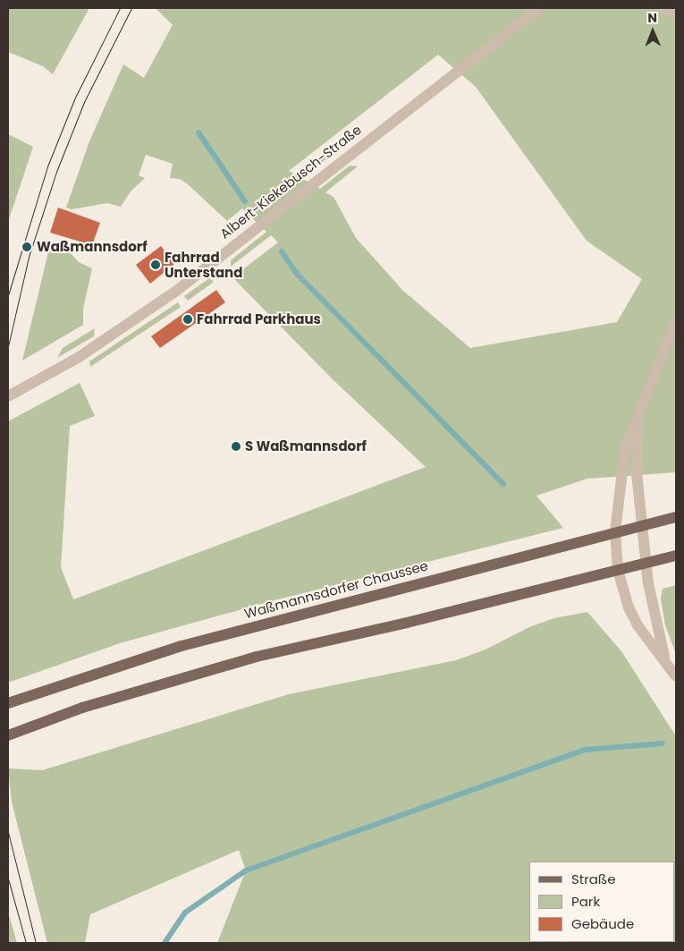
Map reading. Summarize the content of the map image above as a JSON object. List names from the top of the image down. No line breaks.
{"streets":{"main road":["Waßmannsdorfer Chaussee"],"street":["Albert-Kiekebusch-Straße"]},"places":["Waßmannsdorf","Fahrrad Unterstand","Fahrrad Parkhaus","S Waßmannsdorf"],"legend":["Straße","Park","Gebäude"],"north":"top"}
